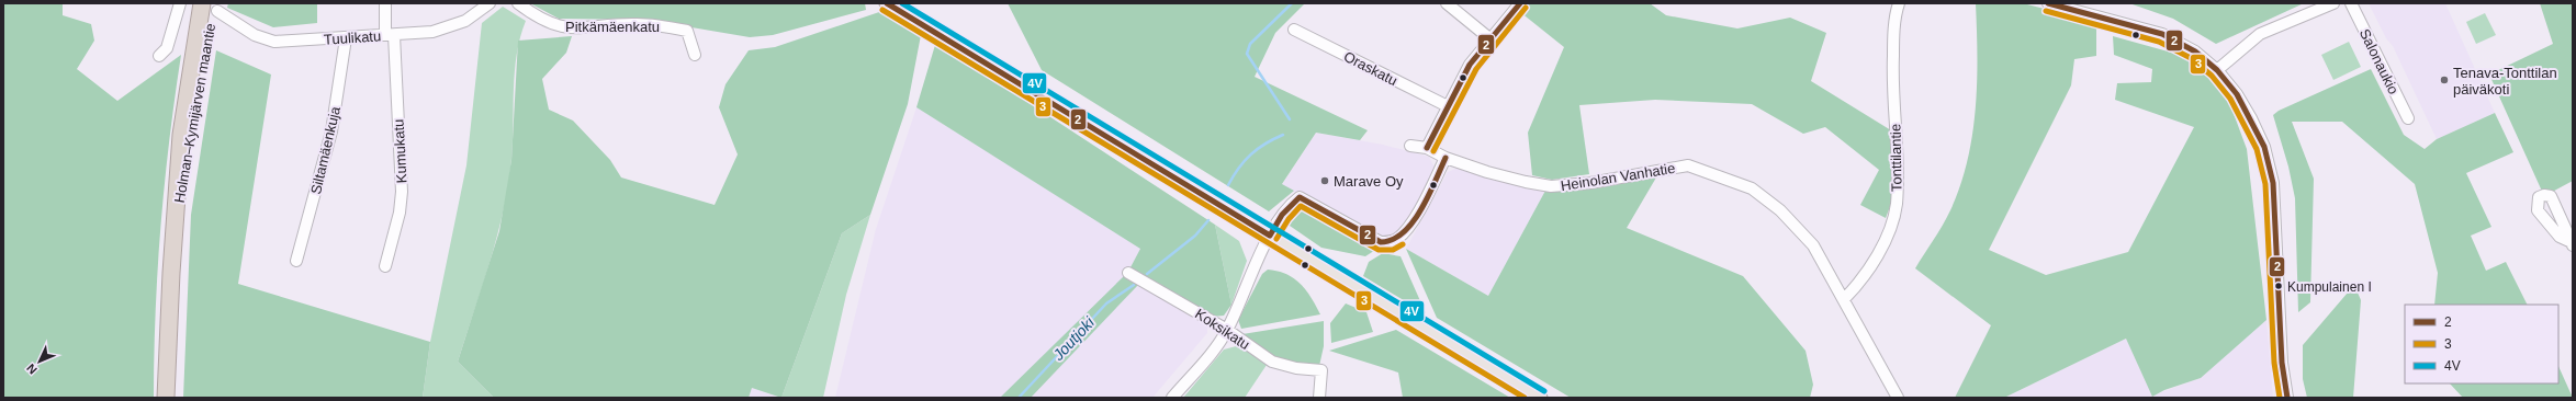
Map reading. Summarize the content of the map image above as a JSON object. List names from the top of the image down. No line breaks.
{"streets":{"highway":["Holman–Kymijärven maantie"],"street":["Pitkämäenkatu","Tuulikatu","Salonaukio","Oraskatu","Siltamäenkuja","Kumukatu","Tonttilantie","Heinolan Vanhatie","Koksikatu"]},"crossings":[["Tuulikatu","Holman–Kymijärven maantie"],["Tuulikatu","Siltamäenkuja"],["Tuulikatu","Kumukatu"],["Tonttilantie","Heinolan Vanhatie"]],"water":["Joutjoki"],"places":["Tenava-Tonttilan päiväkoti","Marave Oy","Kumpulainen I"],"lines":["transit line 2","transit line 4V","transit line 3"],"legend":["2","3","4V"],"north":"bottom left"}
